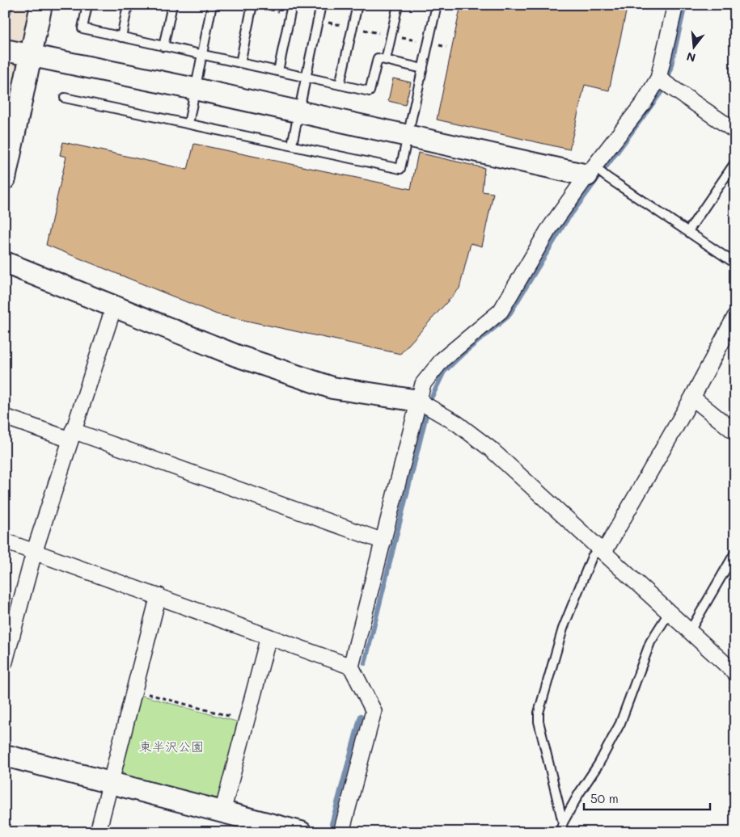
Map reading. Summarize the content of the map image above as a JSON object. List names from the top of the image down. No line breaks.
{"parks":["東半沢公園"],"scale_bar":"50 m","north":"bottom"}
